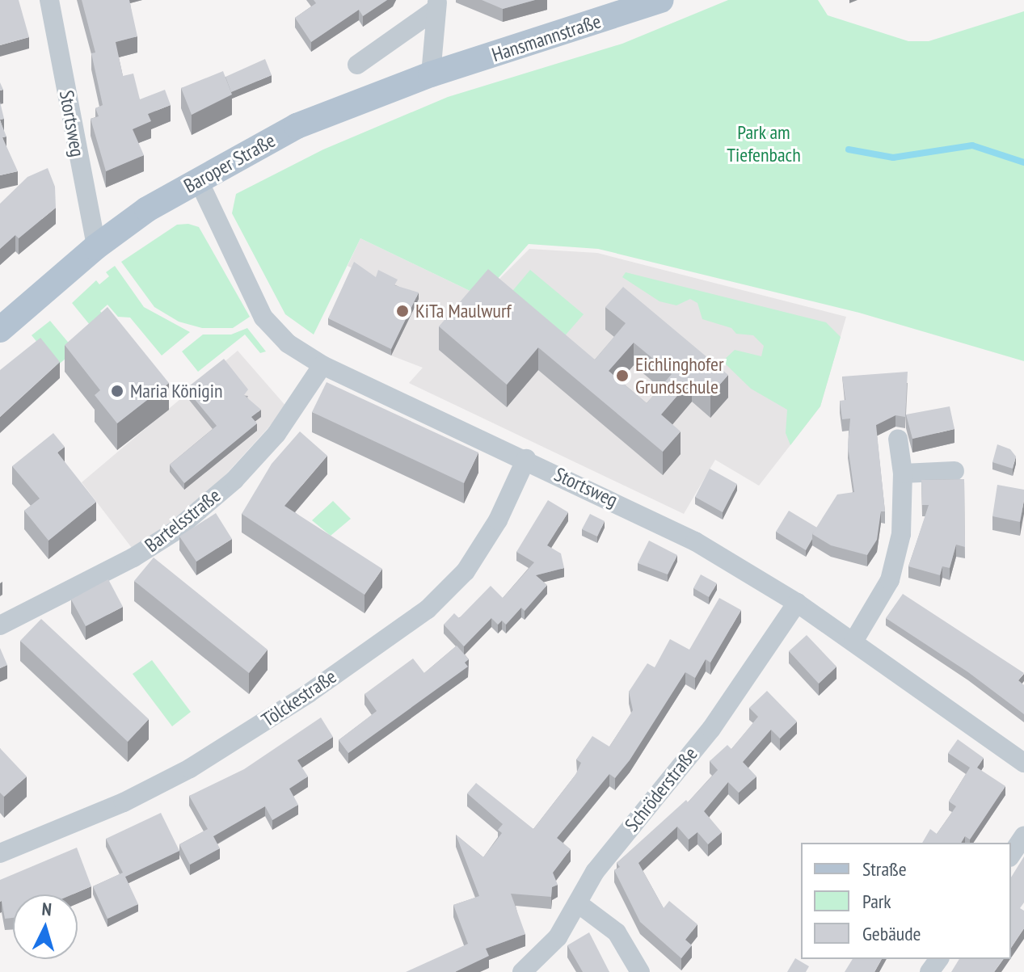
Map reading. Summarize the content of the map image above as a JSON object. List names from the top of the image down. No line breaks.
{"streets":{"main road":["Hansmannstraße","Baroper Straße"],"street":["Stortsweg","Bartelsstraße","Tölckestraße","Schröderstraße"]},"crossings":[["Hansmannstraße","Baroper Straße"],["Stortsweg","Baroper Straße"],["Stortsweg","Bartelsstraße"],["Stortsweg","Tölckestraße"],["Stortsweg","Schröderstraße"]],"parks":["Park am Tiefenbach"],"places":["KiTa Maulwurf","Eichlinghofer Grundschule","Maria Königin"],"legend":["Straße","Park","Gebäude"],"north":"top"}
